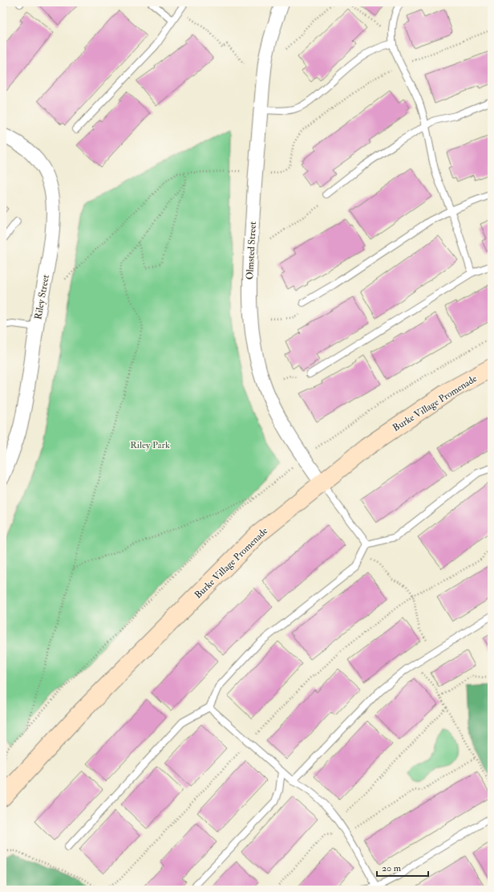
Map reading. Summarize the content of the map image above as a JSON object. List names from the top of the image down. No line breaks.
{"streets":{"street":["Olmsted Street","Riley Street","Burke Village Promenade"]},"crossings":[["Olmsted Street","Burke Village Promenade"]],"parks":["Riley Park"],"scale_bar":"20 m"}
